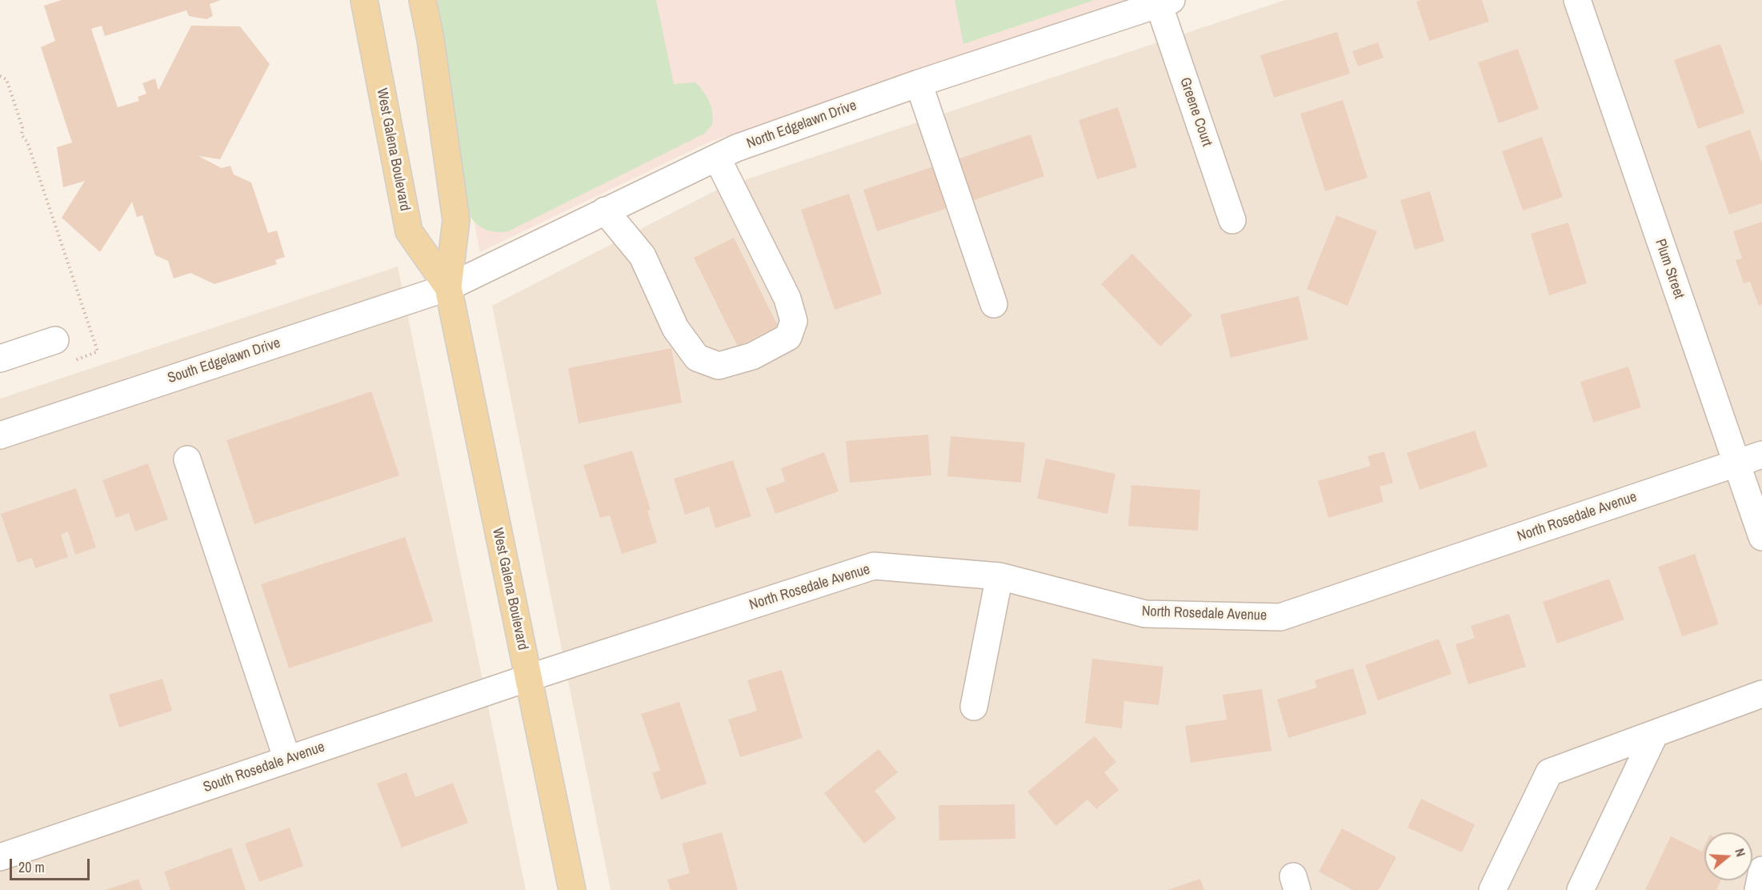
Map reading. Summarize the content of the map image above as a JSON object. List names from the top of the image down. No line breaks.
{"streets":{"main road":["West Galena Boulevard"],"street":["Greene Court","North Edgelawn Drive","Plum Street","South Edgelawn Drive","North Rosedale Avenue","South Rosedale Avenue"]},"crossings":[["Greene Court","North Edgelawn Drive"],["North Edgelawn Drive","West Galena Boulevard"],["North Edgelawn Drive","South Edgelawn Drive"],["West Galena Boulevard","South Edgelawn Drive"],["West Galena Boulevard","North Rosedale Avenue"],["West Galena Boulevard","South Rosedale Avenue"],["Plum Street","North Rosedale Avenue"],["North Rosedale Avenue","South Rosedale Avenue"]],"scale_bar":"20 m","north":"right"}
